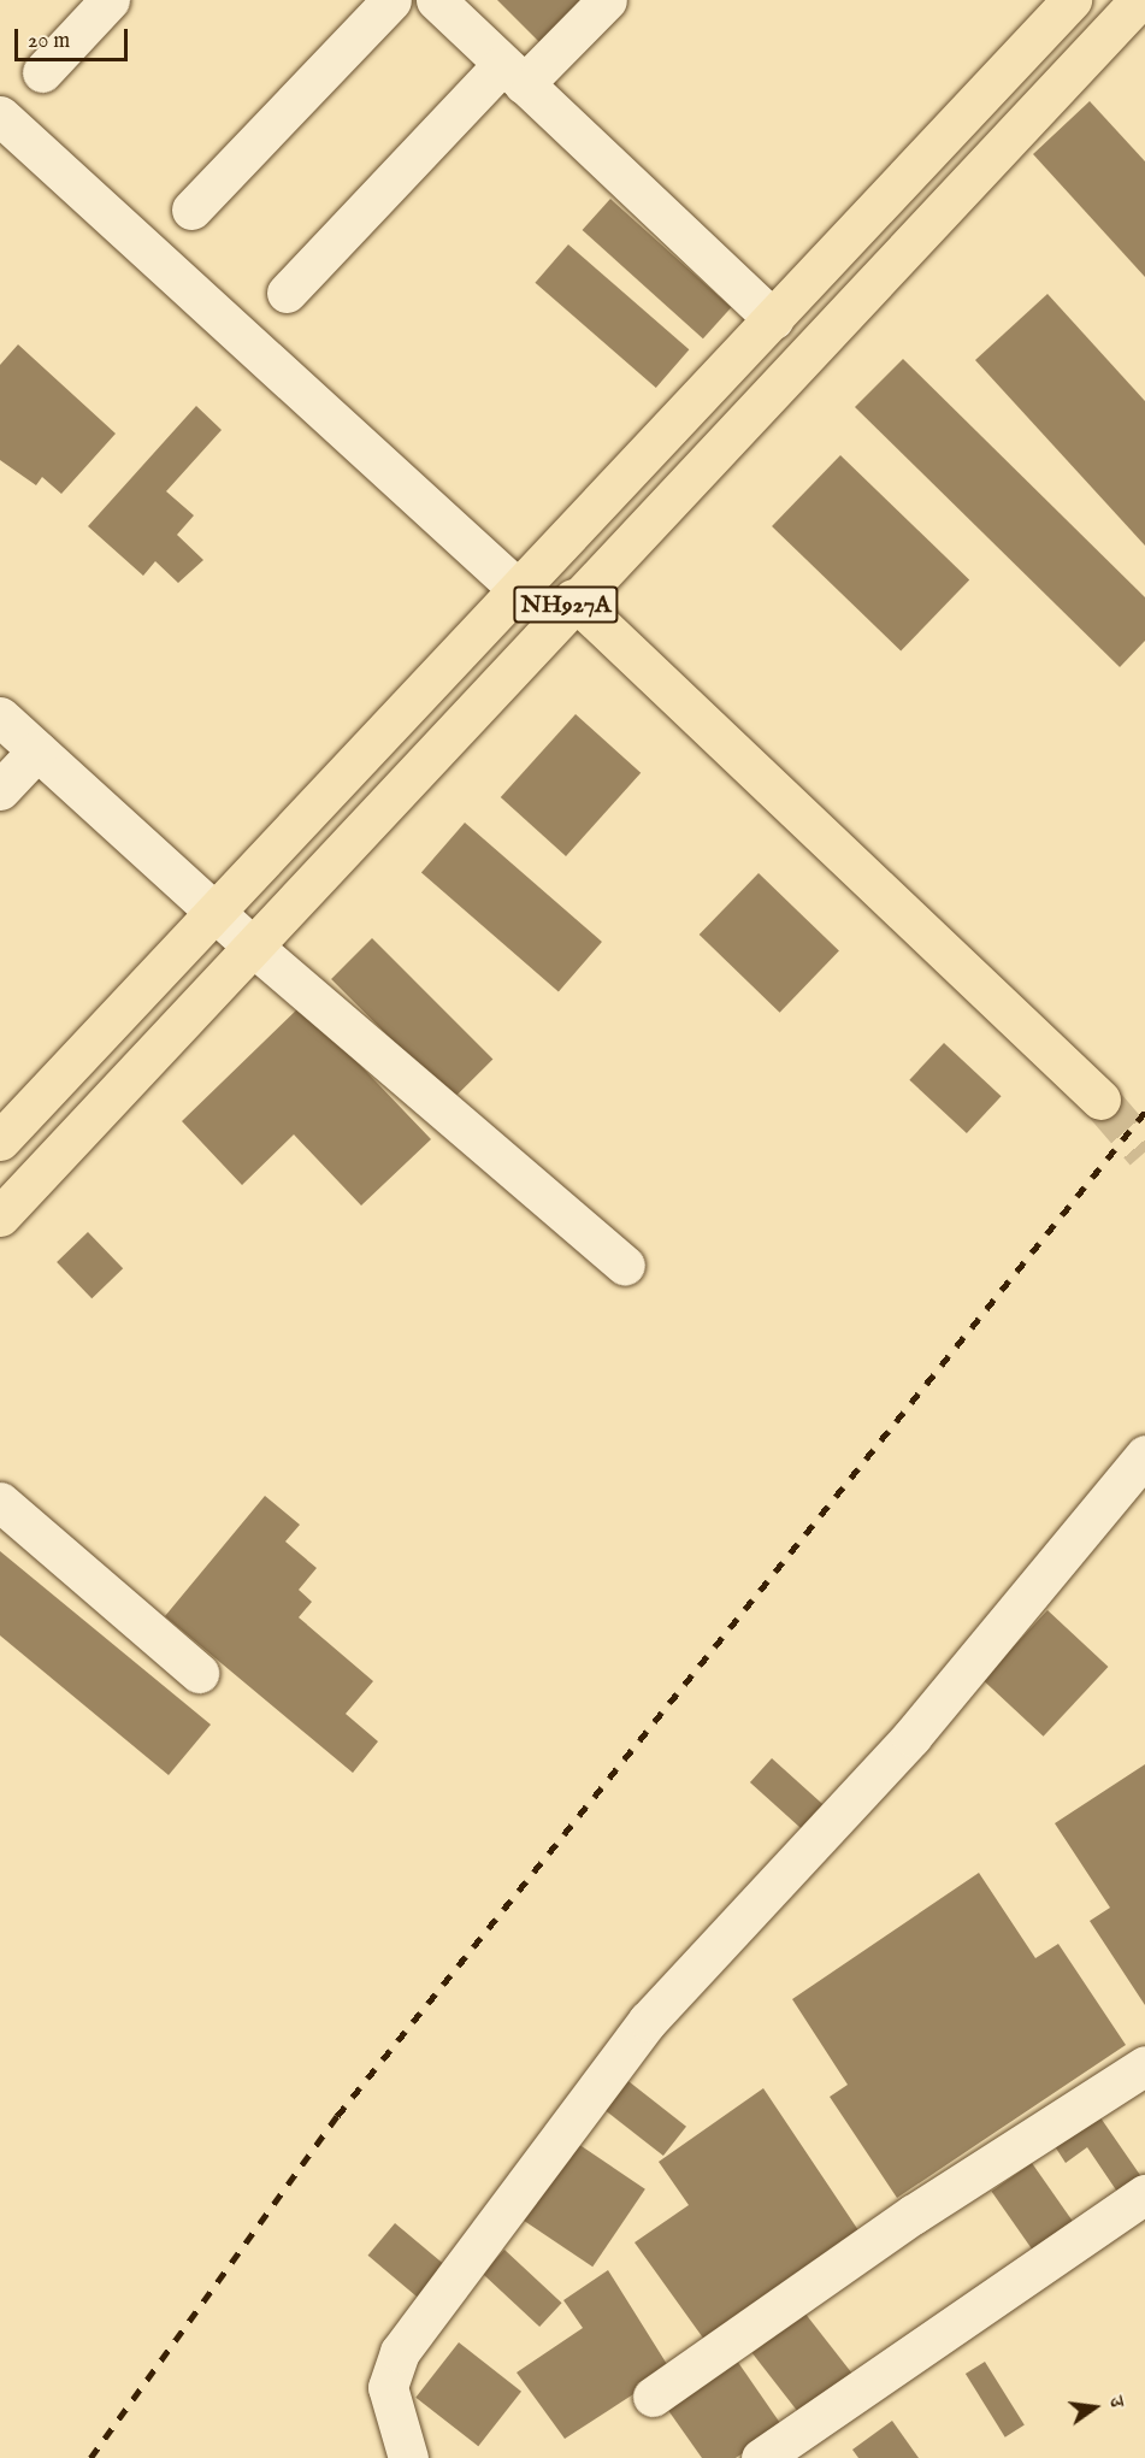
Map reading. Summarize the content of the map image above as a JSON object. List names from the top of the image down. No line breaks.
{"streets":{"main road":["NH927A"]},"scale_bar":"20 m","north":"right"}
